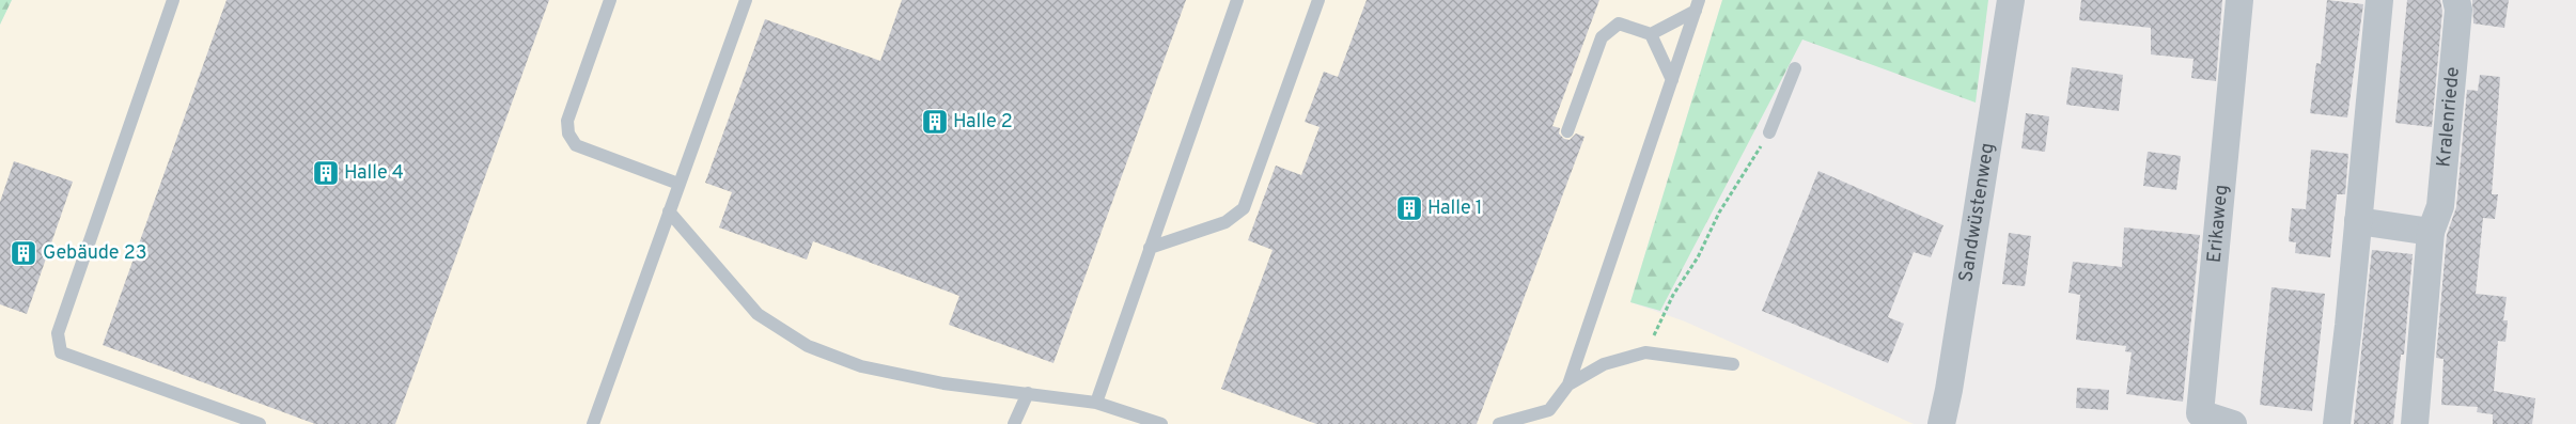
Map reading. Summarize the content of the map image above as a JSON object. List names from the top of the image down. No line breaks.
{"streets":{"street":["Kralenriede","Sandwüstenweg","Erikaweg"]},"places":{"building":["Halle 2","Halle 4","Halle 1","Gebäude 23"]}}
